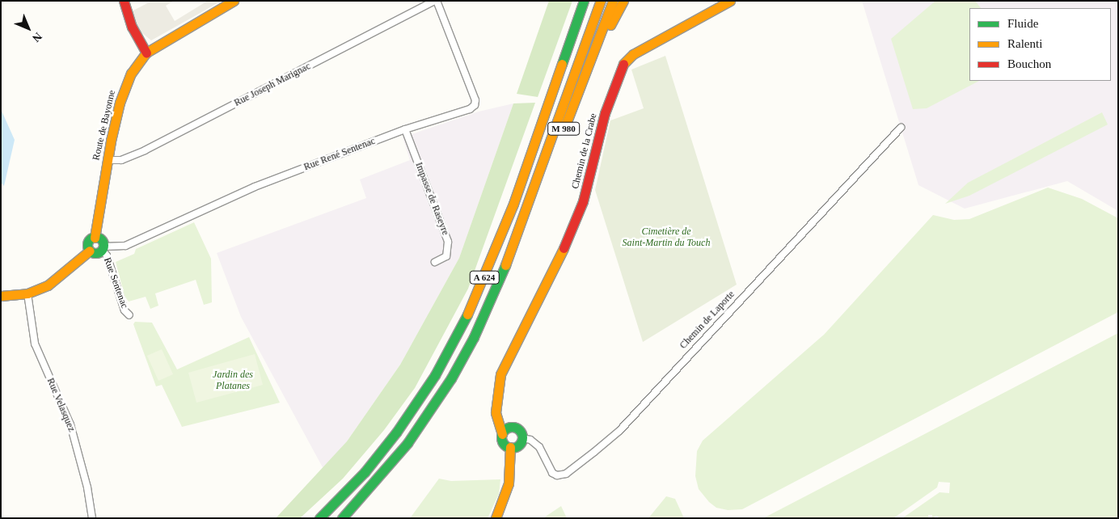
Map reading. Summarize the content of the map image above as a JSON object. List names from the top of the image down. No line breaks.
{"streets":{"main road":["Route de Bayonne","M 980","Chemin de la Crabe","A 624","Chemin de Laporte"],"street":["Rue Joseph Marignac","Rue René Sentenac","Impasse de Raseyre","Rue Sentenac","Rue Velasquez"]},"crossings":[["Rue Joseph Marignac","Route de Bayonne"],["Rue Joseph Marignac","Rue René Sentenac"],["Route de Bayonne","Rue René Sentenac"],["Route de Bayonne","Rue Sentenac"],["Route de Bayonne","Rue Velasquez"],["M 980","A 624"],["Chemin de la Crabe","Chemin de Laporte"],["Rue René Sentenac","Impasse de Raseyre"],["Rue René Sentenac","Rue Sentenac"]],"parks":["Cimetière de Saint-Martin du Touch","Jardin des Platanes"],"legend":["Fluide","Ralenti","Bouchon"],"north":"bottom right"}
